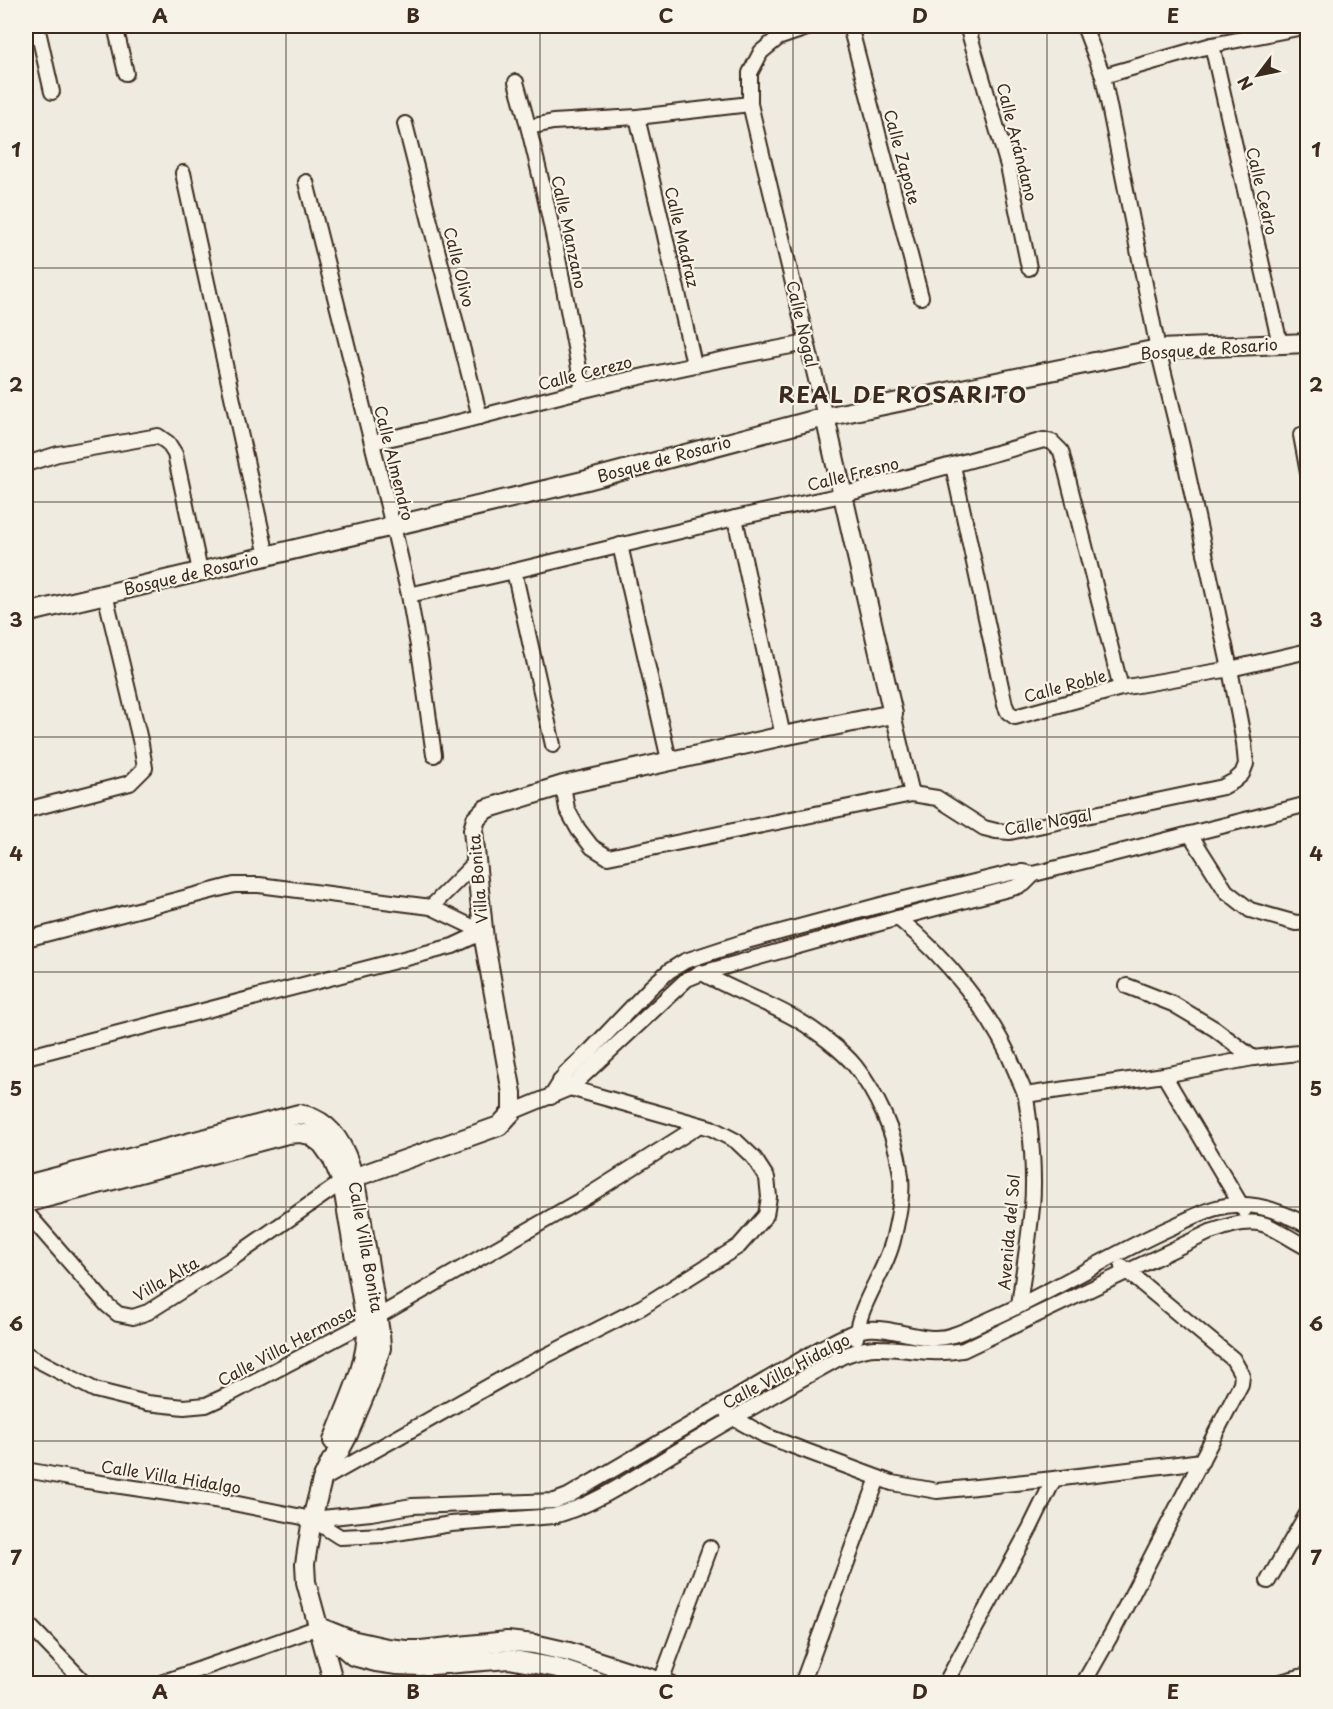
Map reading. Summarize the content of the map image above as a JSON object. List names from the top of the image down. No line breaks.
{"streets":{"main road":["Calle Nogal","Bosque de Rosario","Villa Bonita","Calle Villa Bonita"],"street":["Calle Arándano","Calle Zapote","Calle Cedro","Calle Manzano","Calle Madraz","Calle Olivo","Calle Cerezo","Calle Almendro","Calle Fresno","Calle Roble","Avenida del Sol","Villa Alta","Calle Villa Hermosa","Calle Villa Hidalgo"]},"crossings":[["Calle Cedro","Bosque de Rosario"],["Calle Manzano","Calle Cerezo"],["Calle Madraz","Calle Cerezo"],["Calle Olivo","Calle Cerezo"],["Calle Nogal","Bosque de Rosario"],["Calle Nogal","Calle Cerezo"],["Calle Nogal","Calle Fresno"],["Calle Nogal","Calle Roble"],["Calle Nogal","Villa Bonita"],["Bosque de Rosario","Calle Almendro"],["Calle Cerezo","Calle Almendro"],["Calle Almendro","Calle Fresno"],["Calle Fresno","Calle Roble"],["Avenida del Sol","Calle Villa Hidalgo"],["Calle Villa Bonita","Villa Alta"],["Calle Villa Bonita","Calle Villa Hermosa"],["Calle Villa Bonita","Calle Villa Hidalgo"]],"districts":["REAL DE ROSARITO"],"north":"bottom left","grid":{"columns":["A","B","C","D","E"],"rows":["1","2","3","4","5","6","7"]}}
